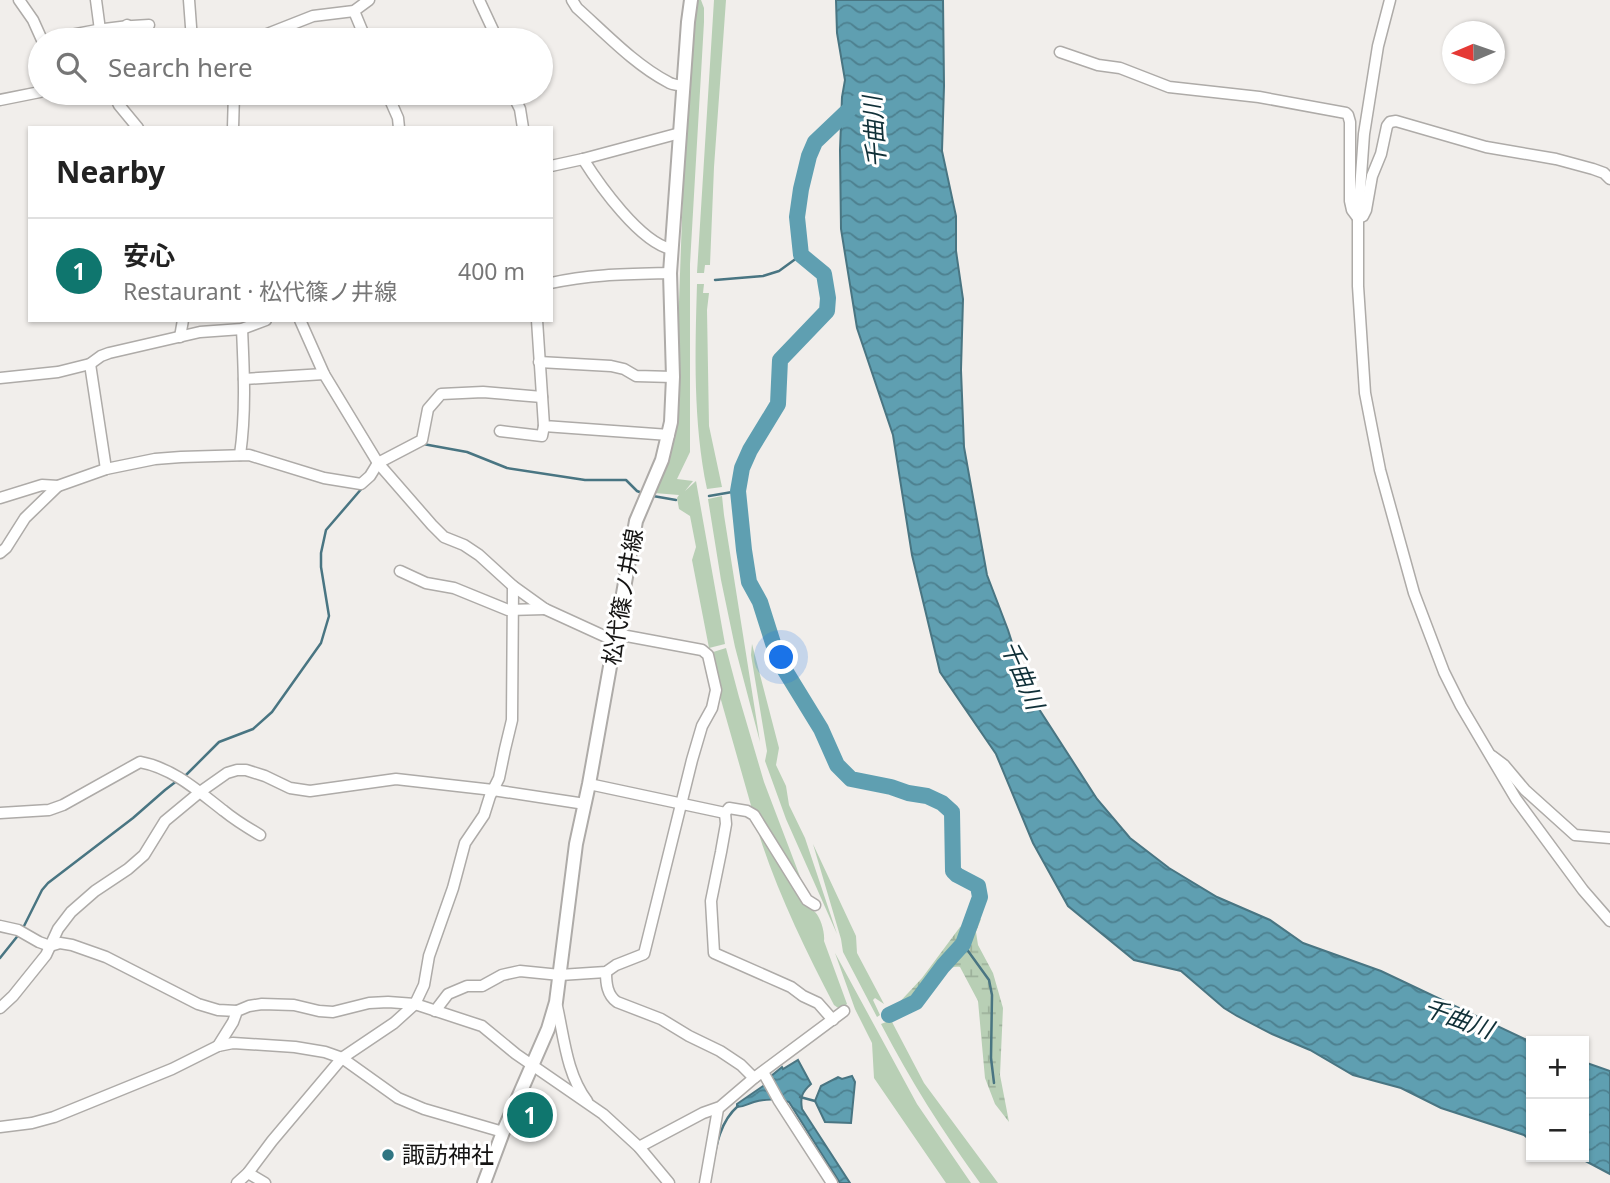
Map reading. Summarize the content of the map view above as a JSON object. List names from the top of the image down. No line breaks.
{"streets":{"main road":["松代篠ノ井線"]},"water":["千曲川"],"places":["諏訪神社"],"north":"left","page":{"search":"Search here","heading":"Nearby","list":[{"mark":"1","name":"安心","note":"Restaurant · 松代篠ノ井線","value":"400 m"}],"map_buttons":["+","−"],"pins":"1"}}
